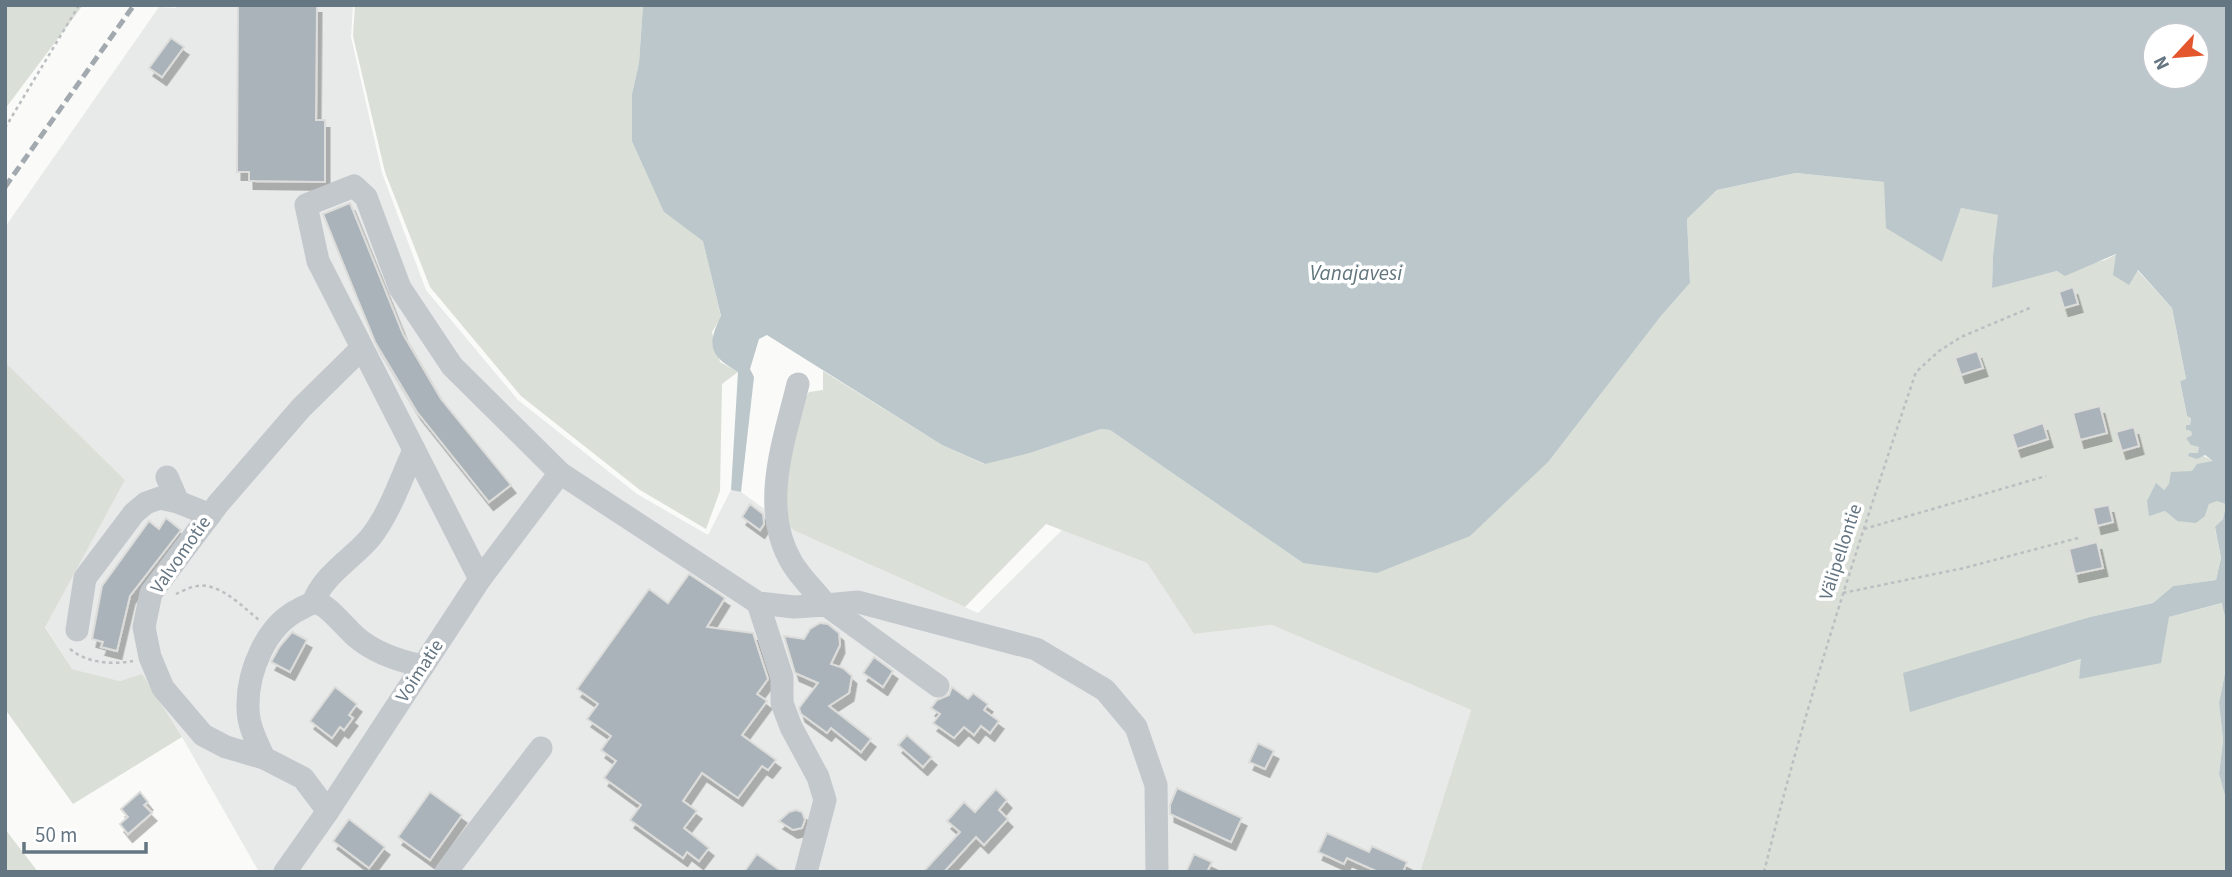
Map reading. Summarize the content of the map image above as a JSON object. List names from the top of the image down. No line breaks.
{"streets":{"street":["Valvomotie","Voimatie"],"path":["Välipellontie"]},"crossings":[["Valvomotie","Voimatie"]],"water":["Vanajavesi"],"scale_bar":"50 m","north":"bottom left"}
